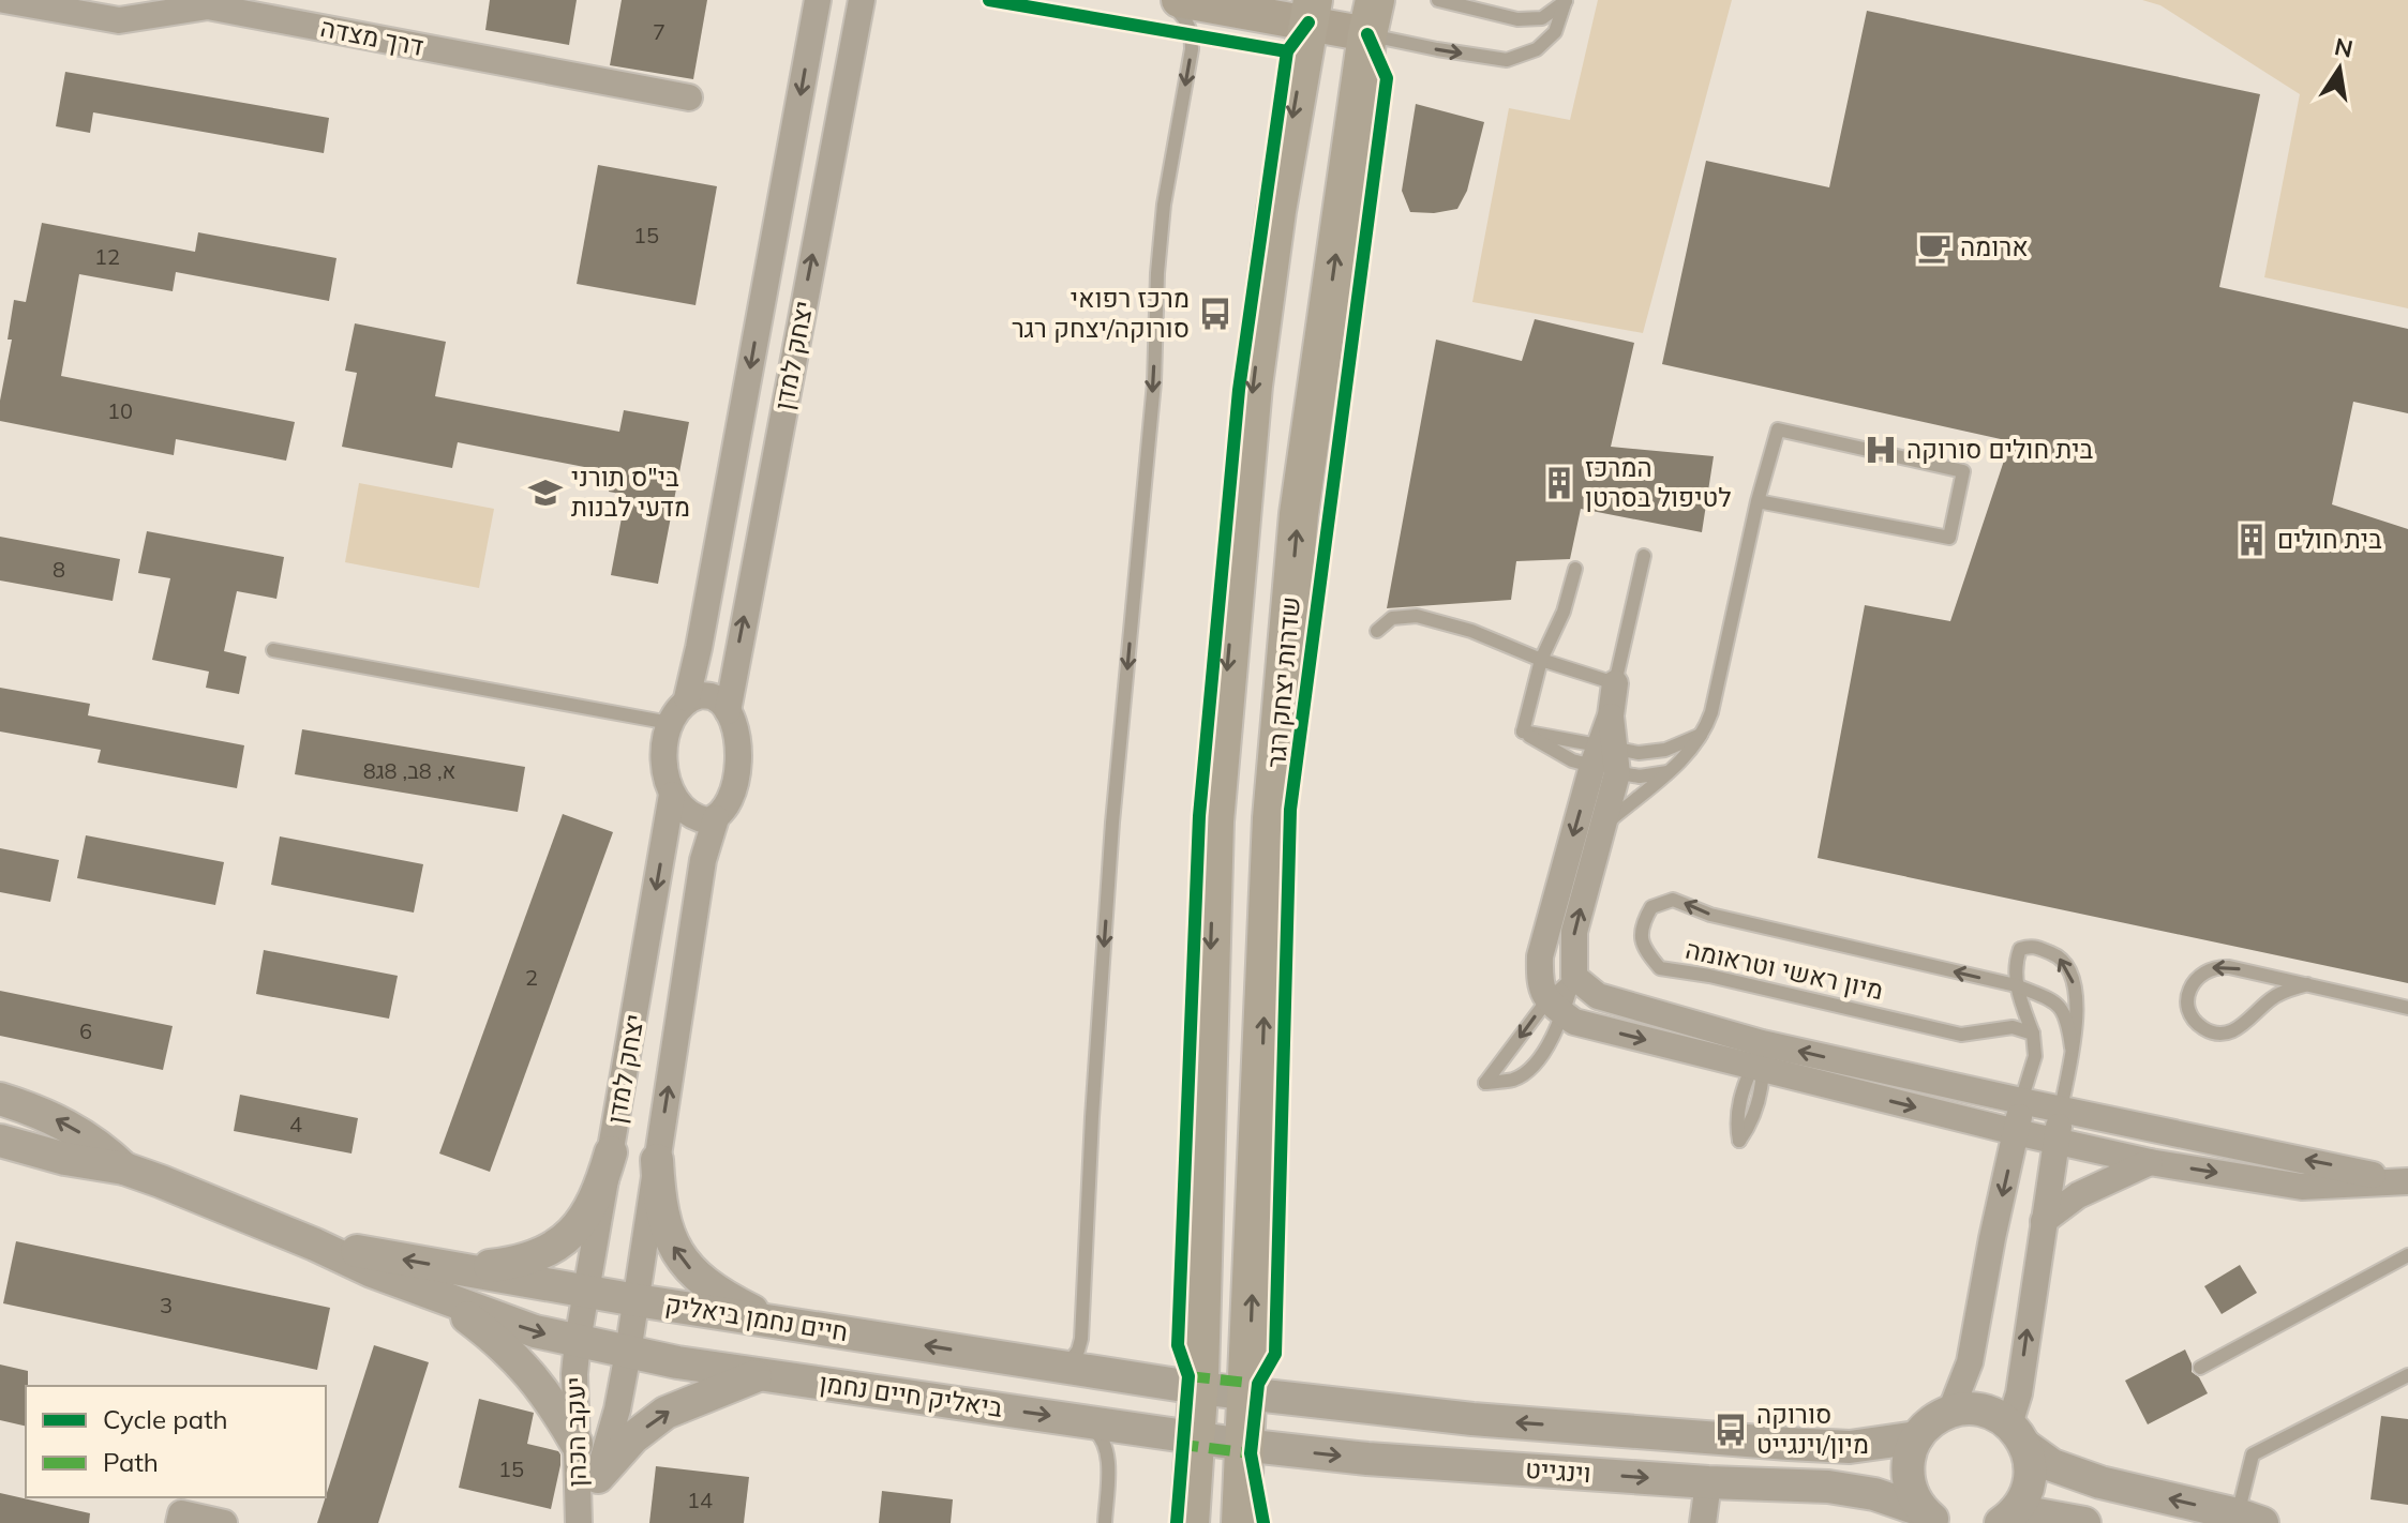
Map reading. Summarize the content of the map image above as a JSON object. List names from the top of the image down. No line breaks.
{"streets":{"main road":["שדרות יצחק רגר"],"street":["דרך מצדה","יצחק למדן","חיים נחמן ביאליק","ביאליק חיים נחמן","יעקב הכהן","וינגייט"],"lane":["מיון ראשי וטראומה"]},"crossings":[["יצחק למדן","חיים נחמן ביאליק"],["יצחק למדן","ביאליק חיים נחמן"],["יצחק למדן","יעקב הכהן"],["שדרות יצחק רגר","וינגייט"],["חיים נחמן ביאליק","ביאליק חיים נחמן"],["חיים נחמן ביאליק","יעקב הכהן"],["חיים נחמן ביאליק","וינגייט"],["ביאליק חיים נחמן","יעקב הכהן"],["ביאליק חיים נחמן","וינגייט"]],"one_way":["ביאליק חיים נחמן"],"places":{"cafe":["ארומה"],"bus stop":["מרכז רפואי סורוקה/יצחק רגר","סורוקה מיון/וינגייט"],"hospital":["בית חולים סורוקה"],"building":["המרכז לטיפול בסרטן","בית חולים"],"school or university":["בי\"ס תורני מדעי לבנות"]},"house_numbers":["7","15","12","10","8","8א, 8ב, 8ג","2","6","4","3","15","14"],"legend":["Cycle path","Path"],"north":"top"}
